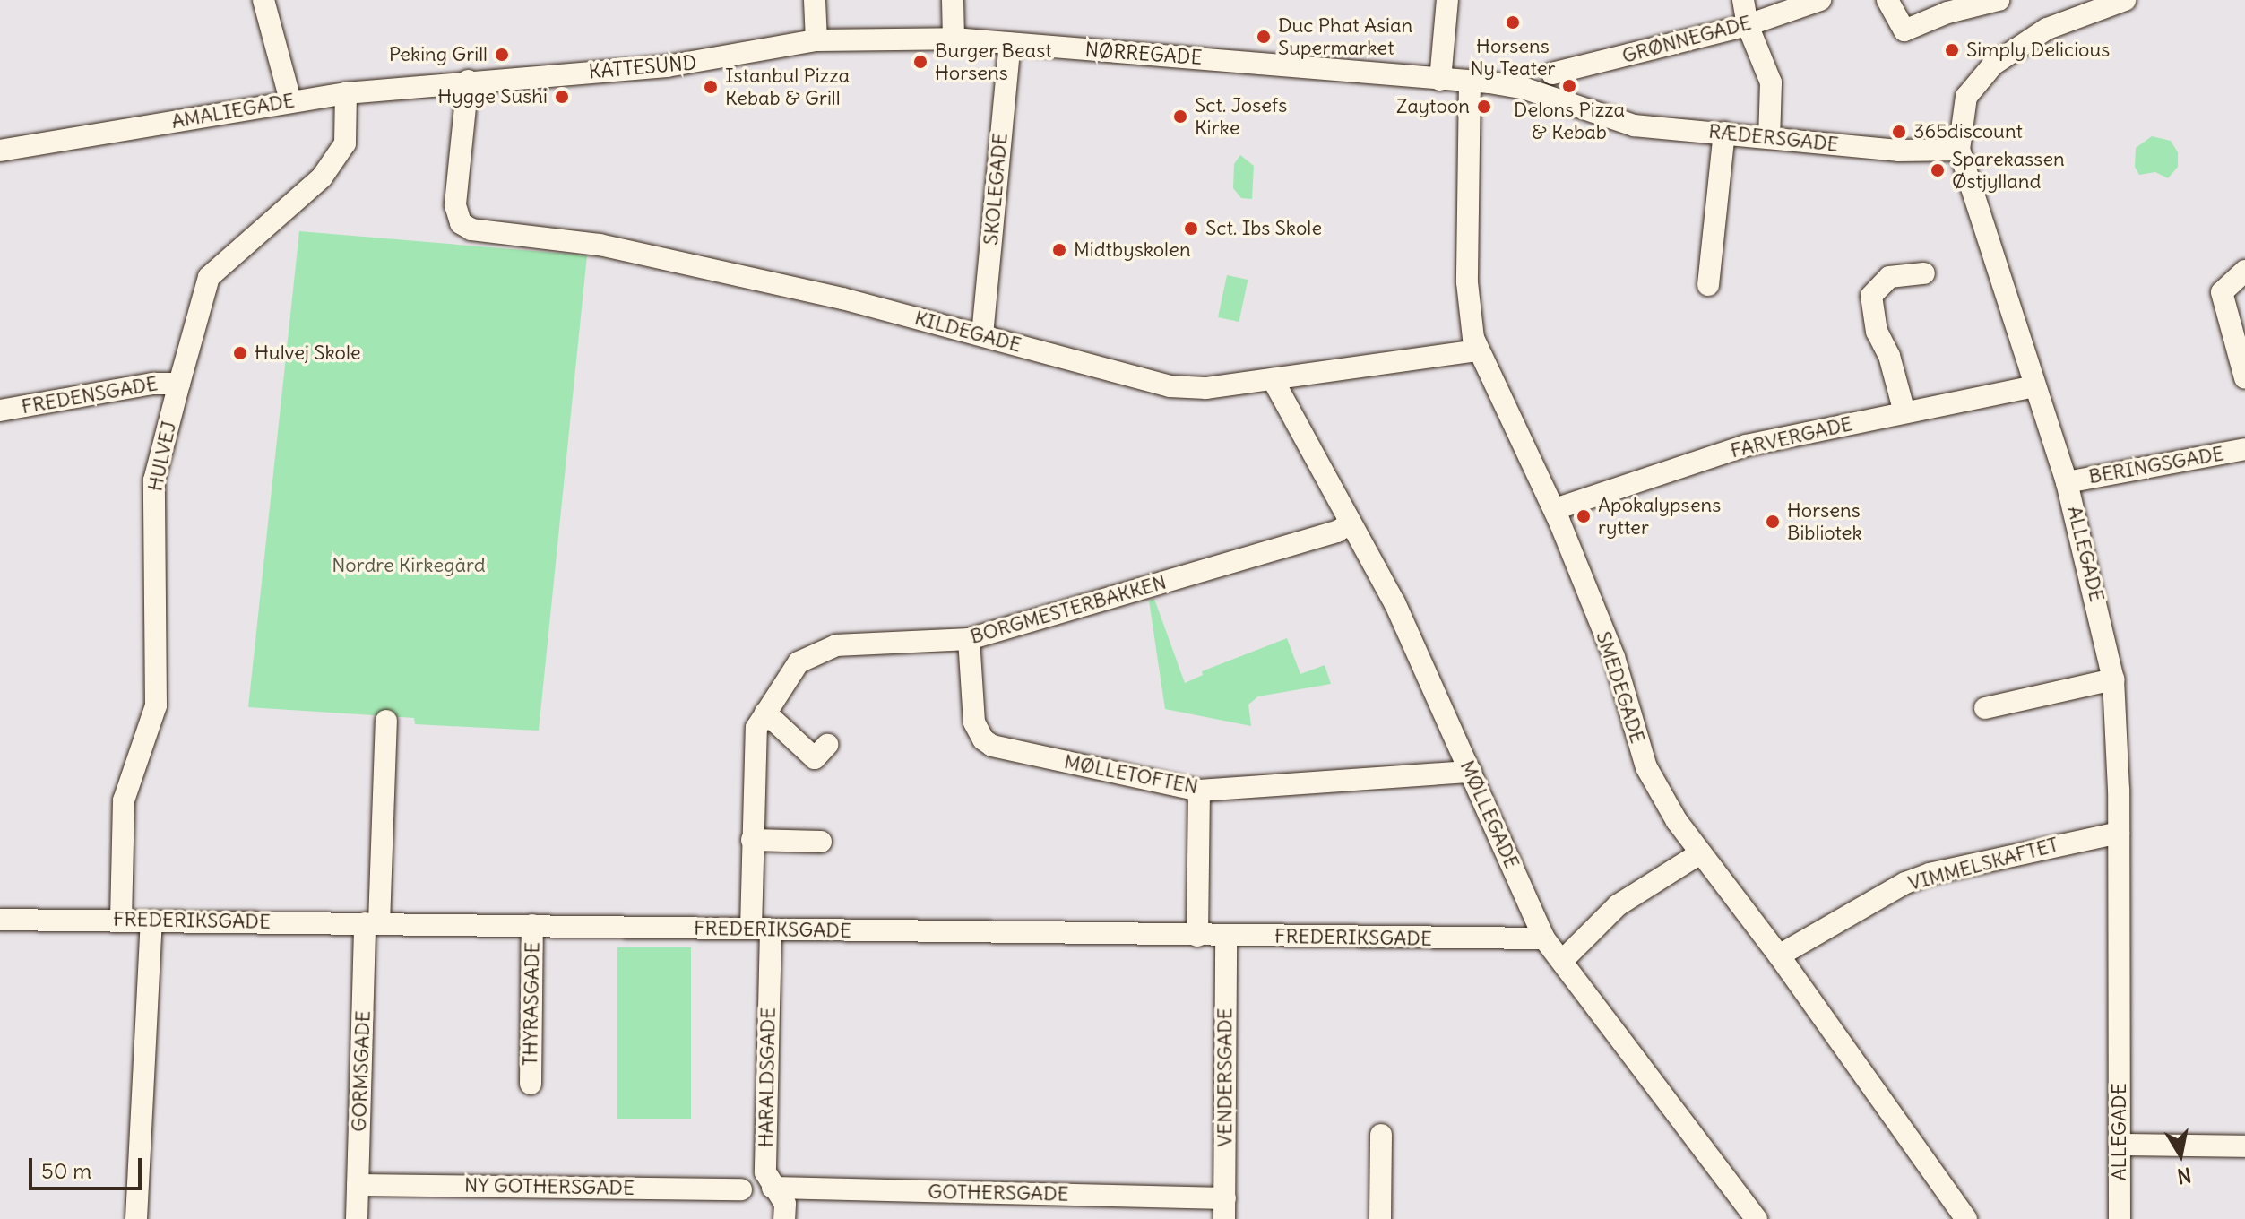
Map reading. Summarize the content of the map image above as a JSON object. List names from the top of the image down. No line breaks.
{"streets":{"street":["GRØNNEGADE","NØRREGADE","KATTESUND","AMALIEGADE","RÆDERSGADE","SKOLEGADE","KILDEGADE","FREDENSGADE","FARVERGADE","HULVEJ","BERINGSGADE","ALLEGADE","BORGMESTERBAKKEN","SMEDEGADE","MØLLETOFTEN","MØLLEGADE","VIMMELSKAFTET","FREDERIKSGADE","THYRASGADE","GORMSGADE","HARALDSGADE","VENDERSGADE","NY GOTHERSGADE","GOTHERSGADE"]},"crossings":[["NØRREGADE","KATTESUND"],["NØRREGADE","RÆDERSGADE"],["NØRREGADE","SKOLEGADE"],["NØRREGADE","SMEDEGADE"],["KATTESUND","AMALIEGADE"],["KATTESUND","KILDEGADE"],["AMALIEGADE","KILDEGADE"],["AMALIEGADE","HULVEJ"],["RÆDERSGADE","ALLEGADE"],["RÆDERSGADE","SMEDEGADE"],["SKOLEGADE","KILDEGADE"],["KILDEGADE","SMEDEGADE"],["KILDEGADE","MØLLEGADE"],["FREDENSGADE","HULVEJ"],["FARVERGADE","ALLEGADE"],["FARVERGADE","SMEDEGADE"],["HULVEJ","FREDERIKSGADE"],["BERINGSGADE","ALLEGADE"],["ALLEGADE","VIMMELSKAFTET"],["BORGMESTERBAKKEN","MØLLETOFTEN"],["BORGMESTERBAKKEN","MØLLEGADE"],["BORGMESTERBAKKEN","FREDERIKSGADE"],["BORGMESTERBAKKEN","HARALDSGADE"],["SMEDEGADE","VIMMELSKAFTET"],["MØLLETOFTEN","MØLLEGADE"],["MØLLEGADE","FREDERIKSGADE"],["FREDERIKSGADE","THYRASGADE"],["FREDERIKSGADE","GORMSGADE"],["FREDERIKSGADE","HARALDSGADE"],["FREDERIKSGADE","VENDERSGADE"],["GORMSGADE","NY GOTHERSGADE"],["HARALDSGADE","GOTHERSGADE"],["VENDERSGADE","GOTHERSGADE"]],"parks":["Nordre Kirkegård"],"places":["Horsens Ny Teater","Duc Phat Asian Supermarket","Simply Delicious","Peking Grill","Burger Beast Horsens","Delons Pizza & Kebab","Istanbul Pizza Kebab & Grill","Hygge Sushi","Zaytoon","Sct. Josefs Kirke","365discount","Sparekassen Østjylland","Sct. Ibs Skole","Midtbyskolen","Hulvej Skole","Apokalypsens rytter","Horsens Bibliotek"],"scale_bar":"50 m","north":"bottom"}
